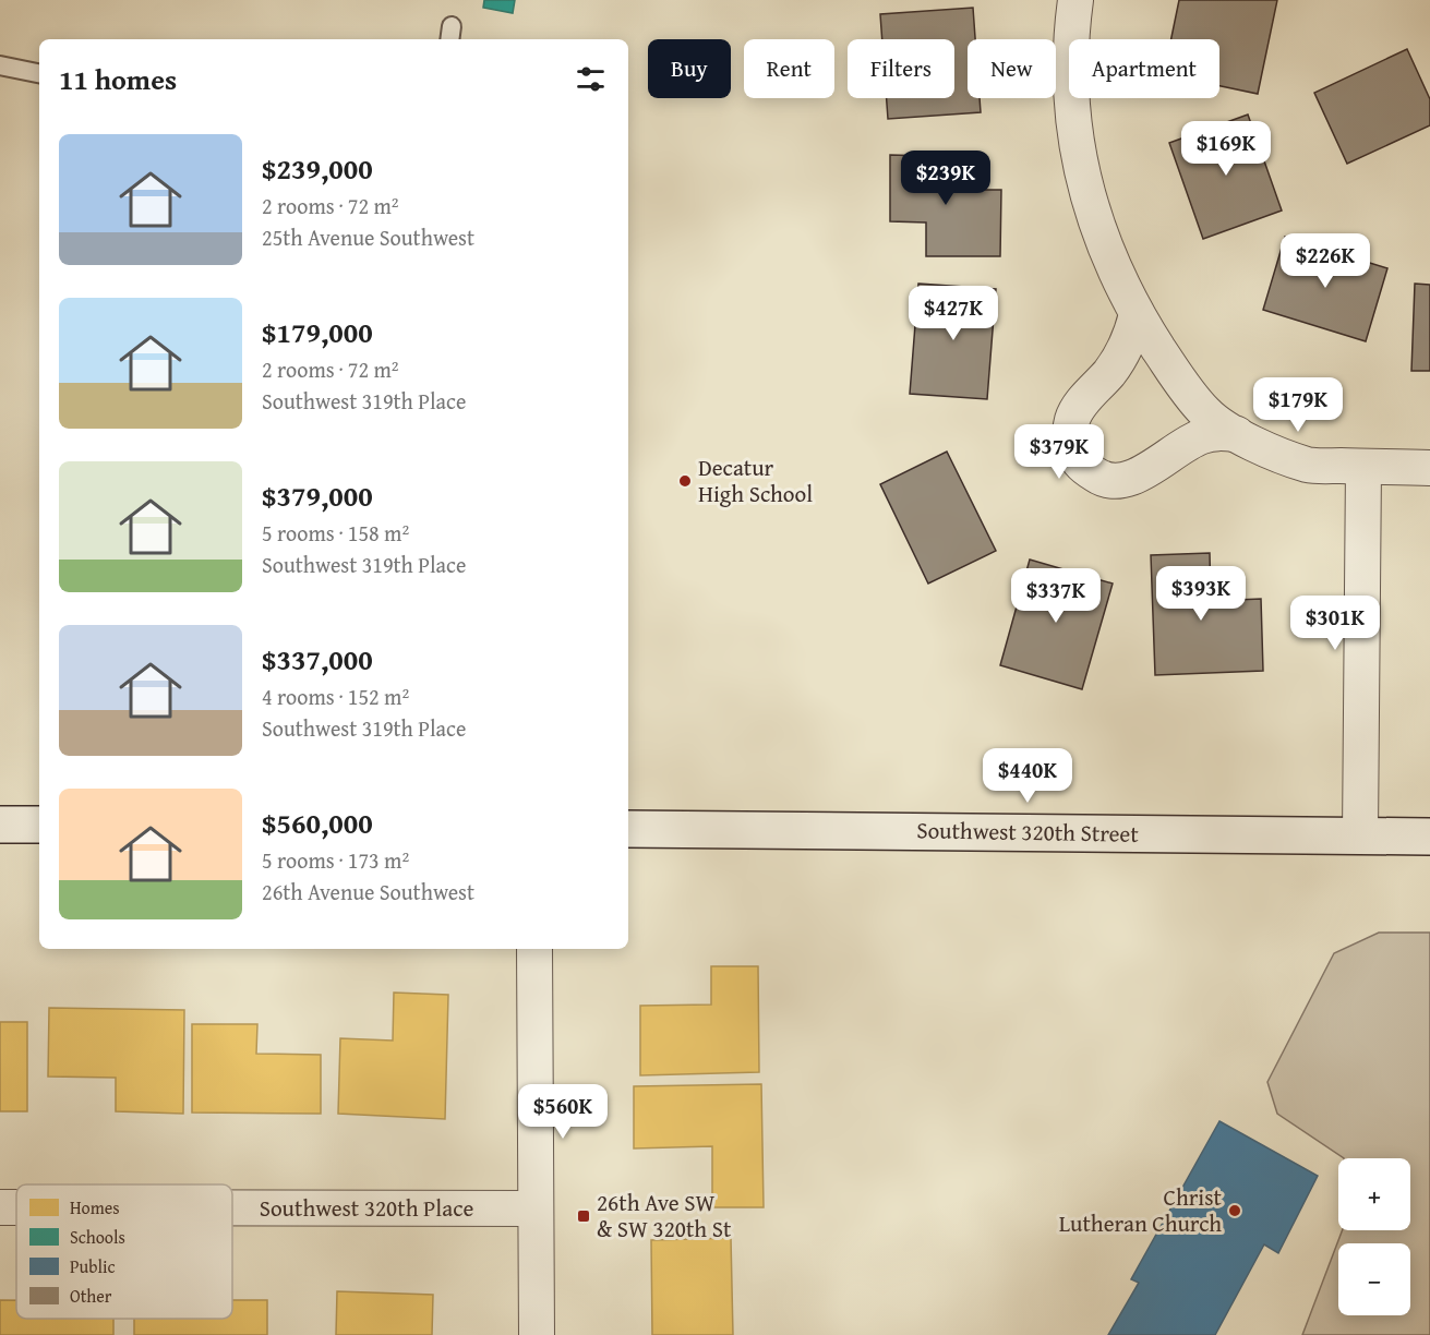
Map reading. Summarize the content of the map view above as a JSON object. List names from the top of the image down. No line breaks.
{"streets":{"main road":["Southwest 320th Street"],"street":["Southwest 320th Place"]},"places":{"other":["Decatur High School","Christ Lutheran Church"],"transit":["26th Ave SW & SW 320th St"]},"legend":["Homes","Schools","Public","Other"],"page":{"chip":["Buy","Rent","Filters","New","Apartment"],"heading":"11 homes","list":[{"name":"$239,000","note":"2 rooms · 72 m² · 25th Avenue Southwest"},{"name":"$179,000","note":"2 rooms · 72 m² · Southwest 319th Place"},{"name":"$379,000","note":"5 rooms · 158 m² · Southwest 319th Place"},{"name":"$337,000","note":"4 rooms · 152 m² · Southwest 319th Place"},{"name":"$560,000","note":"5 rooms · 173 m² · 26th Avenue Southwest"}],"price":["$169K","$239K","$226K","$427K","$179K","$379K","$393K","$337K","$301K","$440K","$560K"],"map_buttons":["+","−"]}}
